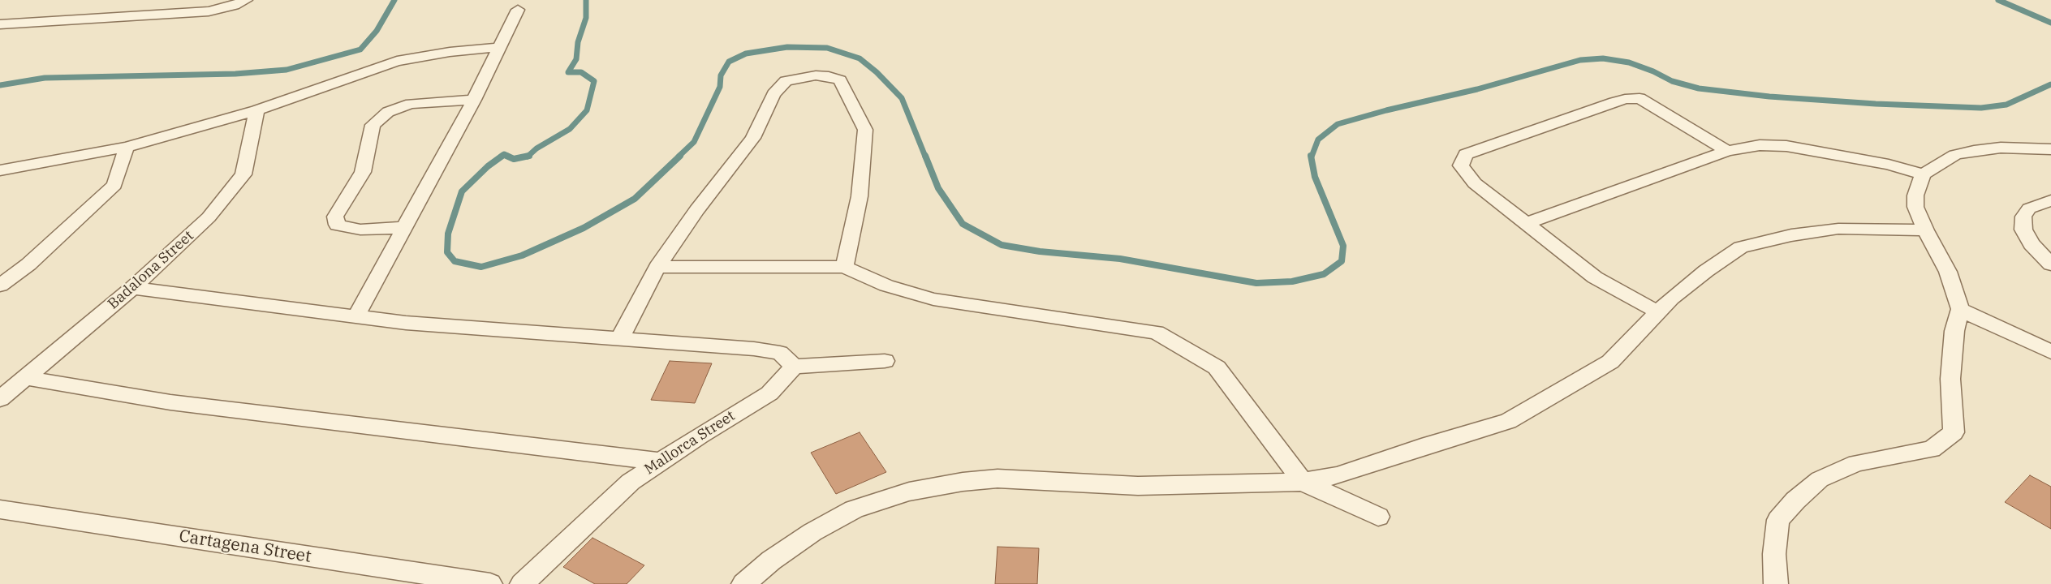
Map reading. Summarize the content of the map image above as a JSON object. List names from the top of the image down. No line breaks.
{"streets":{"street":["Badalona Street","Mallorca Street","Cartagena Street"]}}
